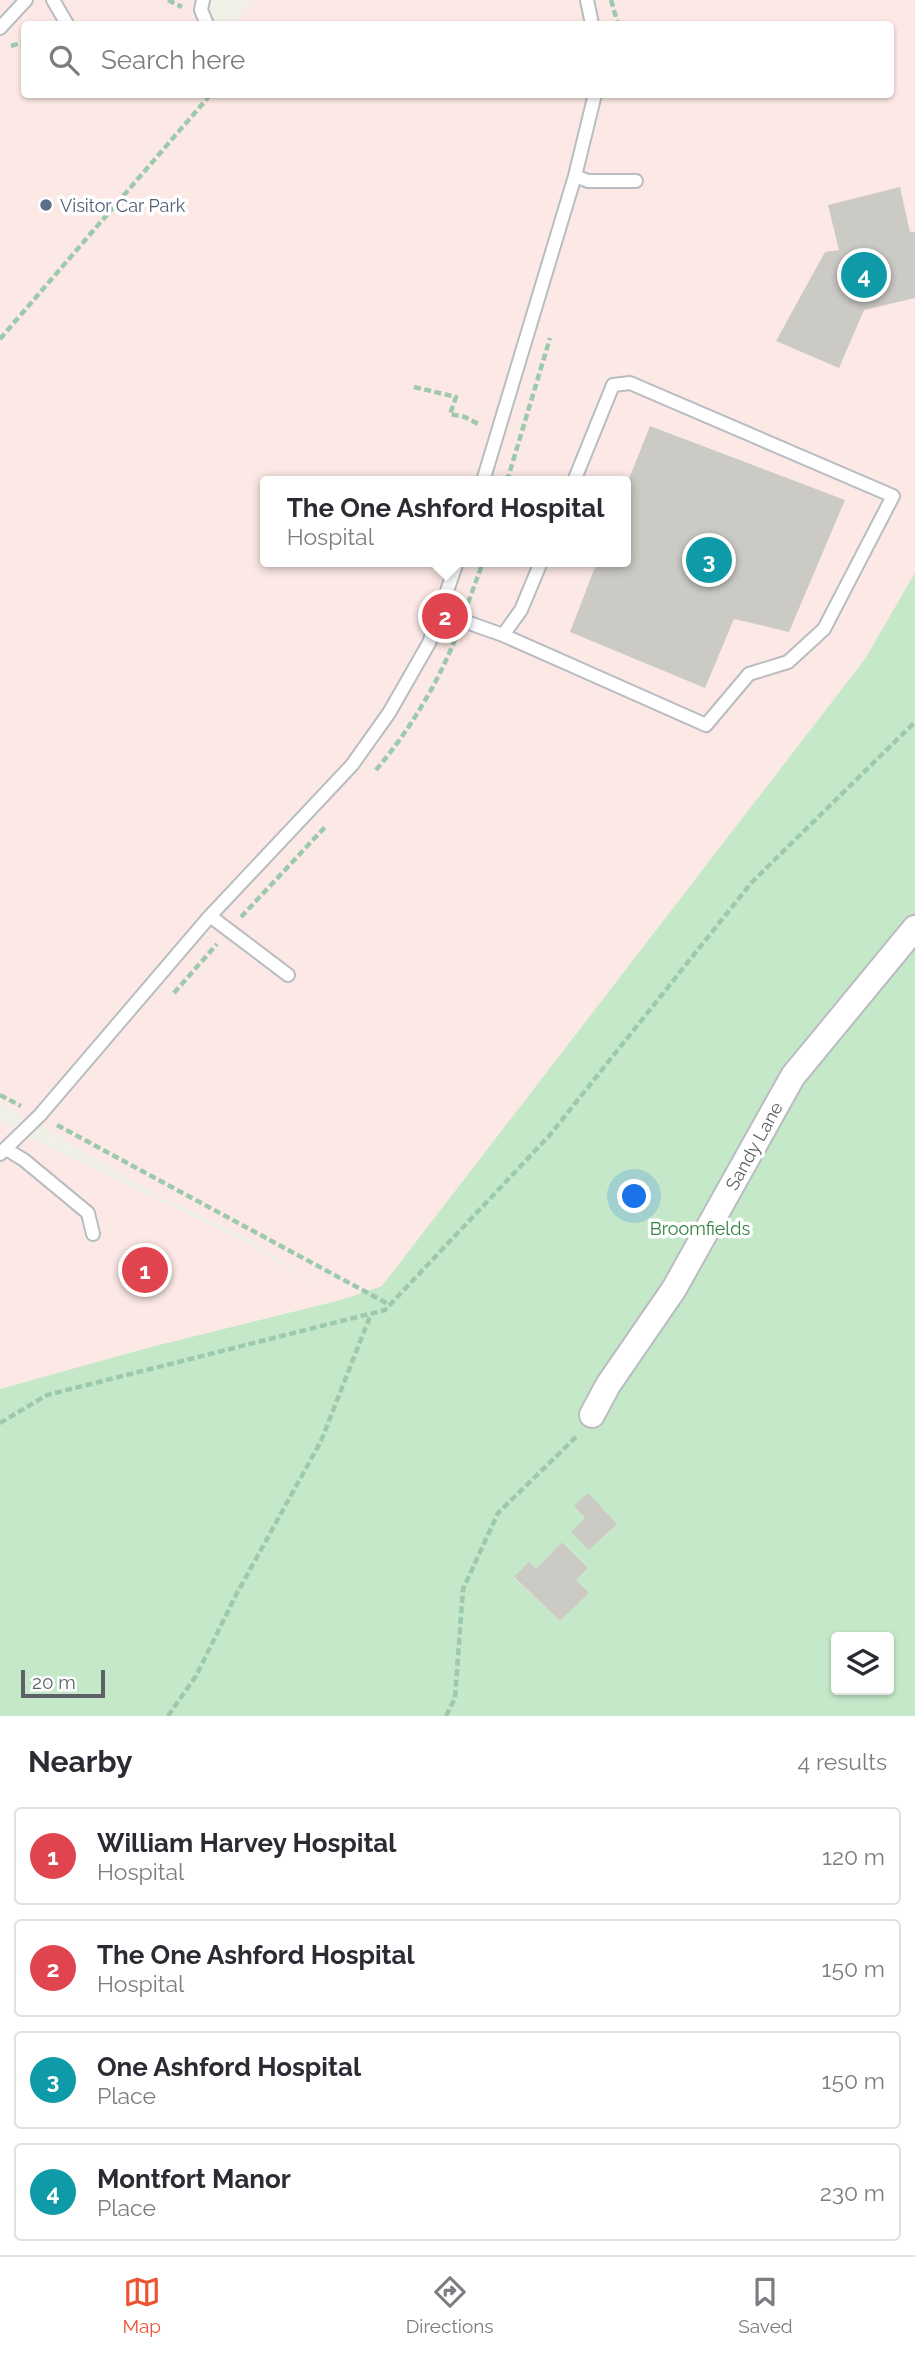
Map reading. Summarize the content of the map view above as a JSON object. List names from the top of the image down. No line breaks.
{"streets":{"street":["Sandy Lane"]},"parks":["Broomfields"],"places":["Visitor Car Park"],"scale_bar":"20 m","page":{"search":"Search here","pins":["4","3","2","1"],"popup":["The One Ashford Hospital","Hospital"],"scale":"20 m","heading":["Nearby","4 results"],"list":[{"mark":"1","name":"William Harvey Hospital","note":"Hospital","value":"120 m"},{"mark":"2","name":"The One Ashford Hospital","note":"Hospital","value":"150 m"},{"mark":"3","name":"One Ashford Hospital","note":"Place","value":"150 m"},{"mark":"4","name":"Montfort Manor","note":"Place","value":"230 m"}],"nav":["Map","Directions","Saved"]}}
